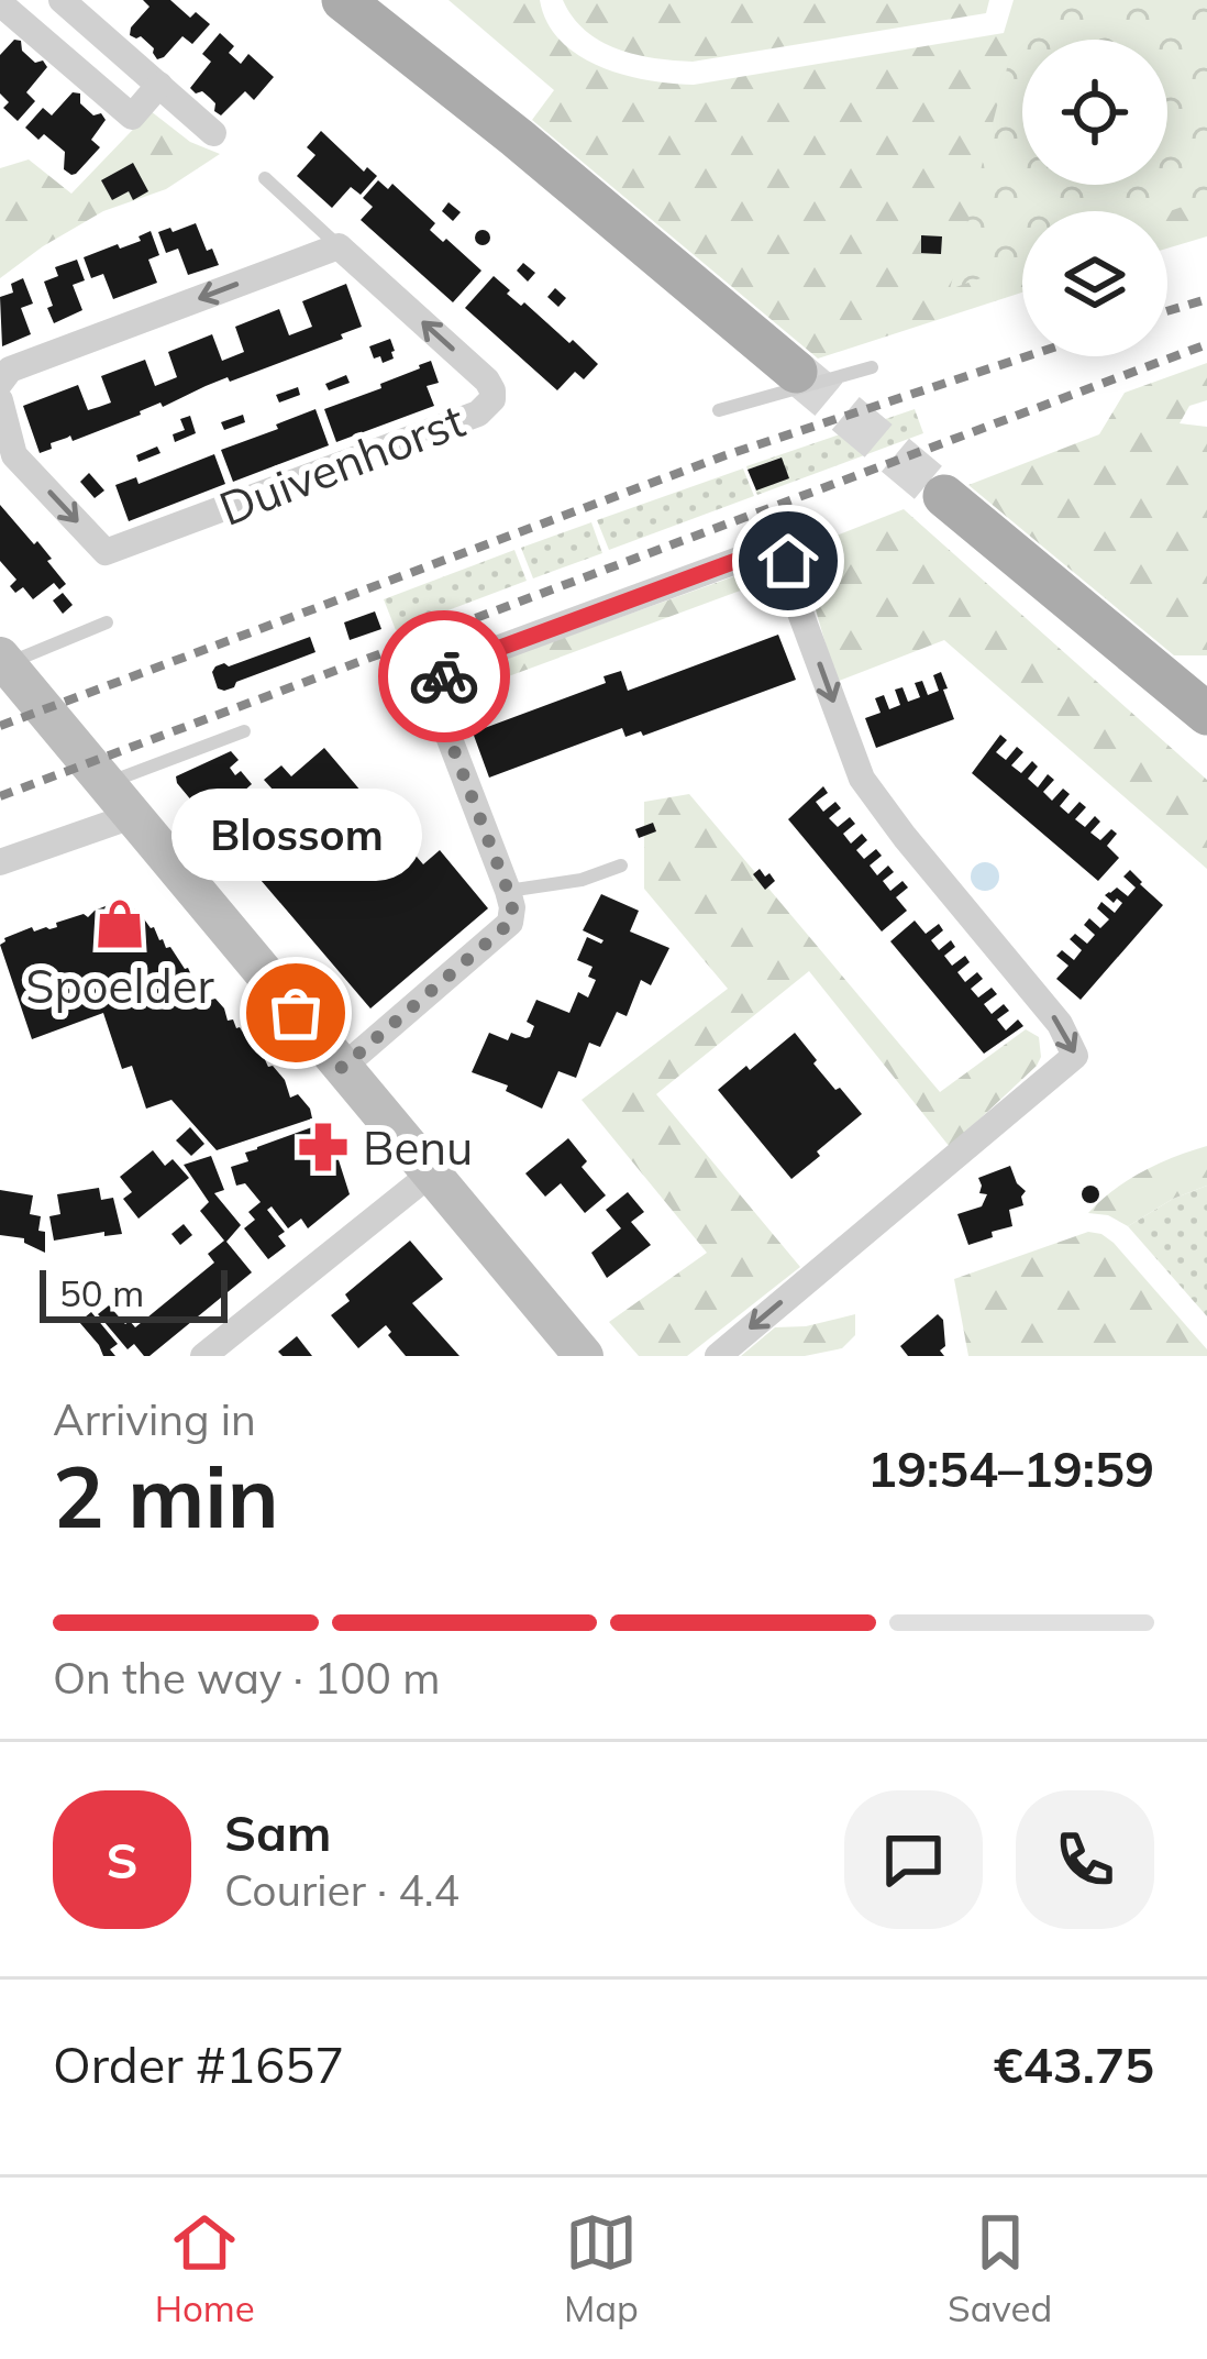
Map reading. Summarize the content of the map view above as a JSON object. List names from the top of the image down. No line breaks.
{"streets":{"street":["Duivenhorst"]},"places":{"shop":["Spoelder"],"other":["Blossom"],"pharmacy":["Benu"]},"scale_bar":"50 m","page":{"bubble":"Blossom","scale":"50 m","heading":["2 min","Arriving in","19:54–19:59"],"panel":["Sam","Courier · 4.4","Order #1657","€43.75"],"bar":"On the way · 100 m","round":"S","tabs":["Home","Map","Saved"]}}
